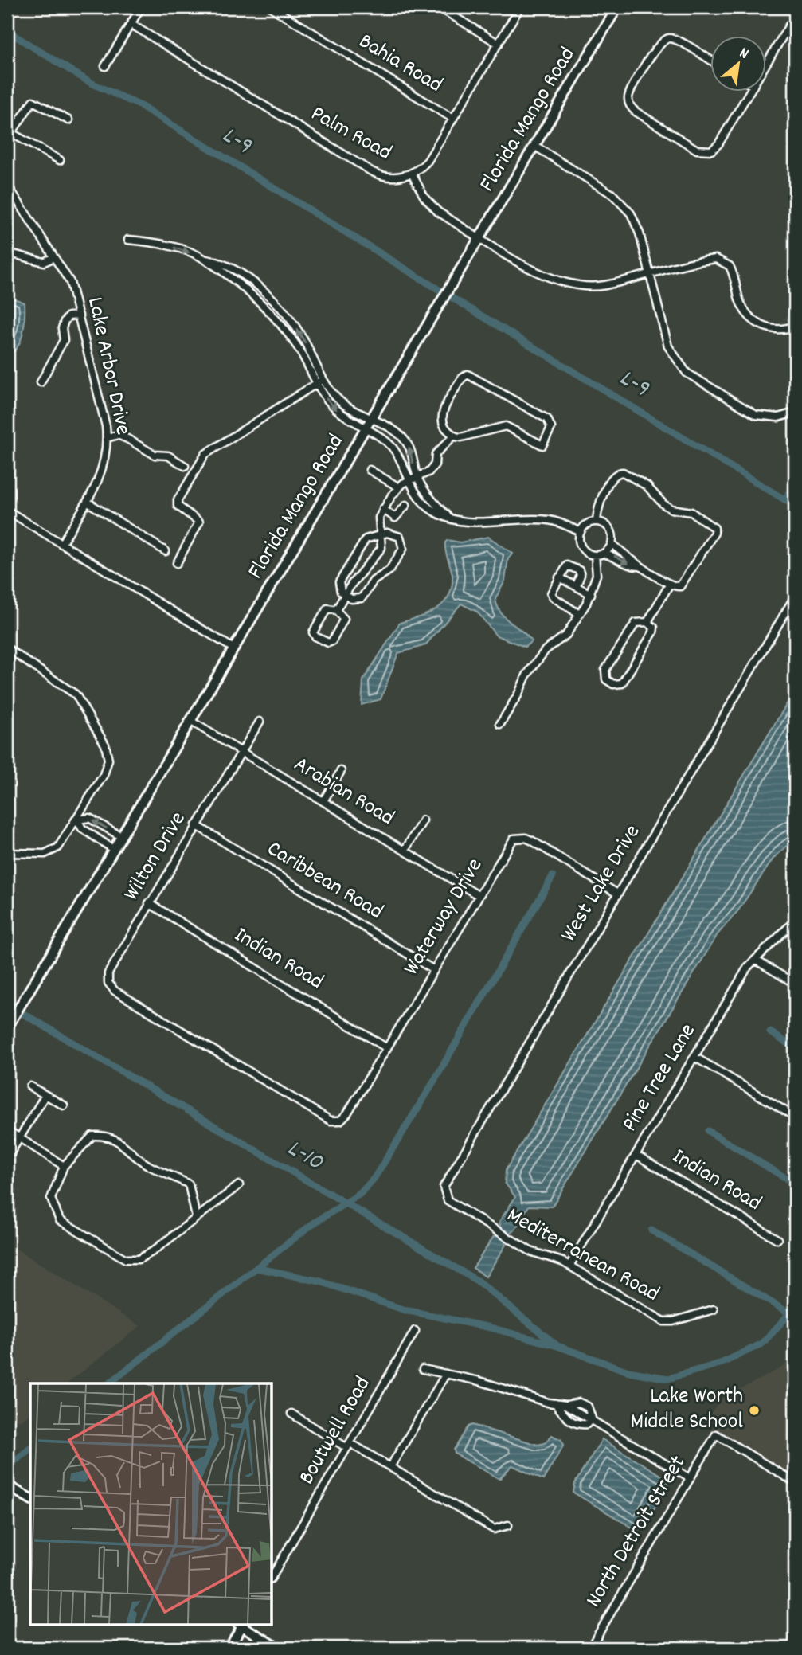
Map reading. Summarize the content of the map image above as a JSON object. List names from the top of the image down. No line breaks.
{"streets":{"street":["Bahia Road","Florida Mango Road","Palm Road","Lake Arbor Drive","Arabian Road","Wilton Drive","Caribbean Road","West Lake Drive","Waterway Drive","Indian Road","Pine Tree Lane","Mediterranean Road","Boutwell Road","North Detroit Street"]},"crossings":[["Florida Mango Road","Palm Road"],["Florida Mango Road","Arabian Road"],["Arabian Road","Wilton Drive"],["Arabian Road","Waterway Drive"],["Wilton Drive","Caribbean Road"],["Wilton Drive","Waterway Drive"],["Wilton Drive","Indian Road"],["Caribbean Road","Waterway Drive"],["West Lake Drive","Waterway Drive"],["West Lake Drive","Mediterranean Road"],["Waterway Drive","Indian Road"],["Indian Road","Pine Tree Lane"],["Pine Tree Lane","Mediterranean Road"]],"water":["L-9","L-10"],"places":["Lake Worth Middle School"],"north":"top right"}
